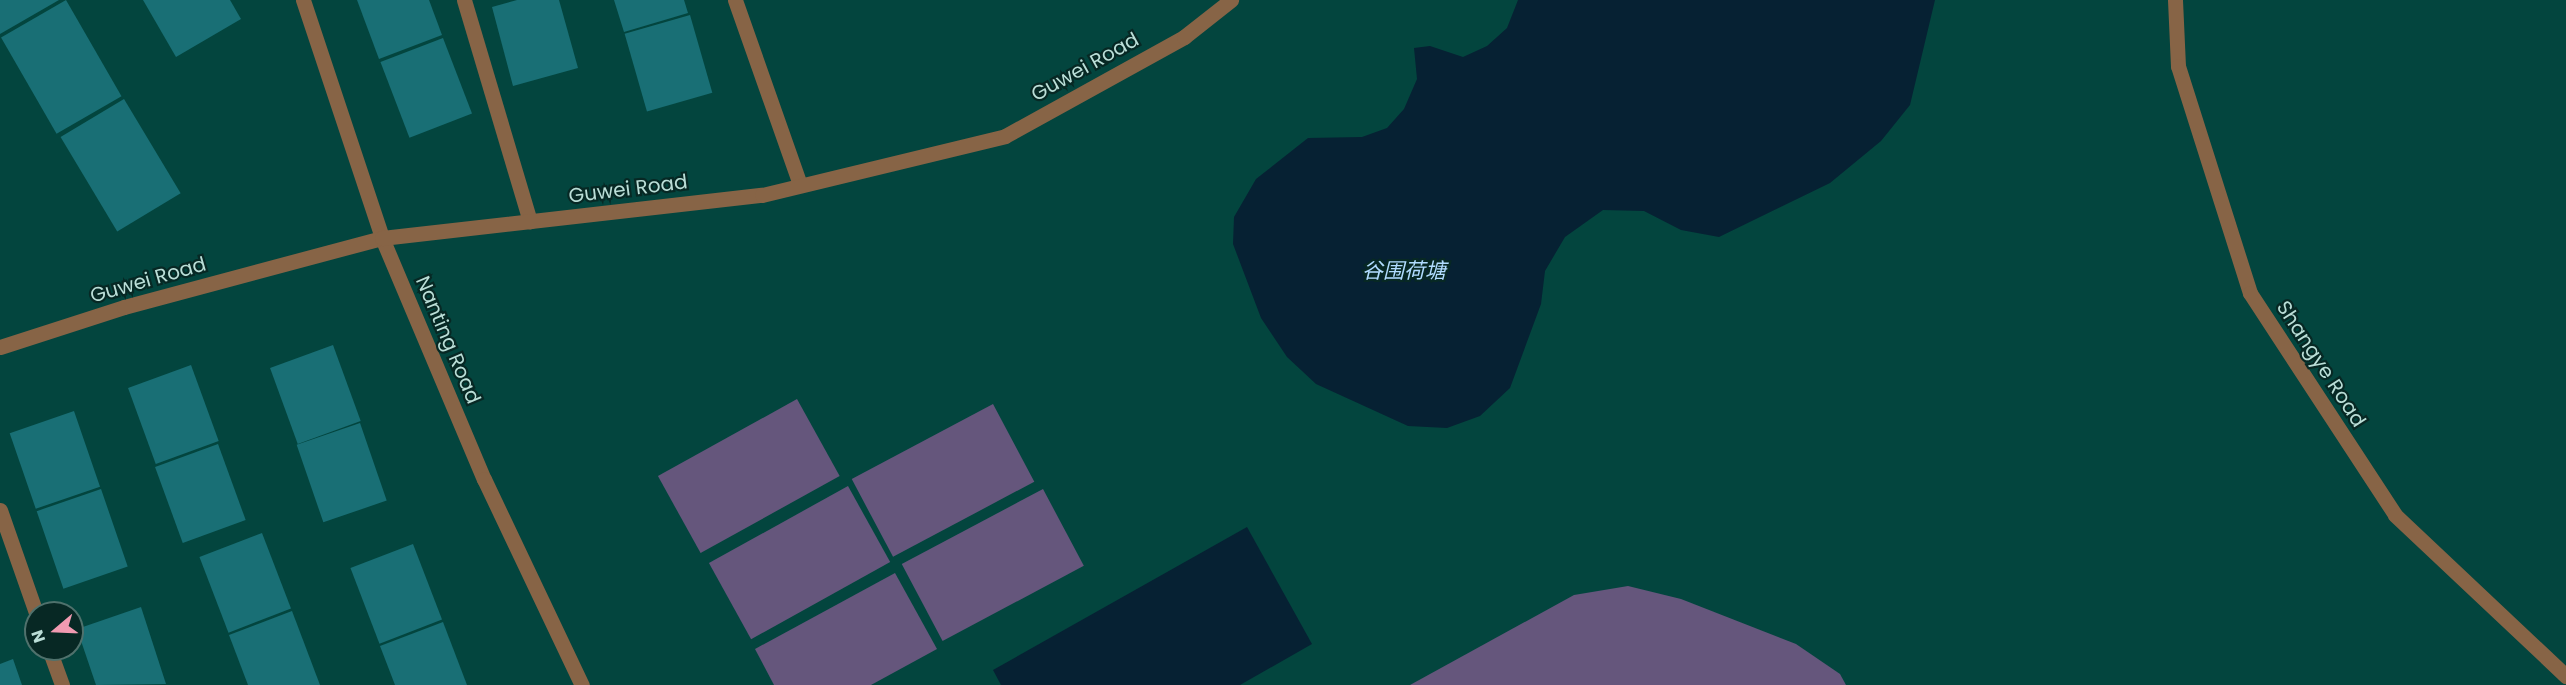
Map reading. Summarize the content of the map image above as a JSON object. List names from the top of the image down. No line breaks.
{"streets":{"street":["Guwei Road","Nanting Road","Shangye Road"]},"crossings":[["Guwei Road","Nanting Road"]],"water":["谷围荷塘"],"north":"left"}
